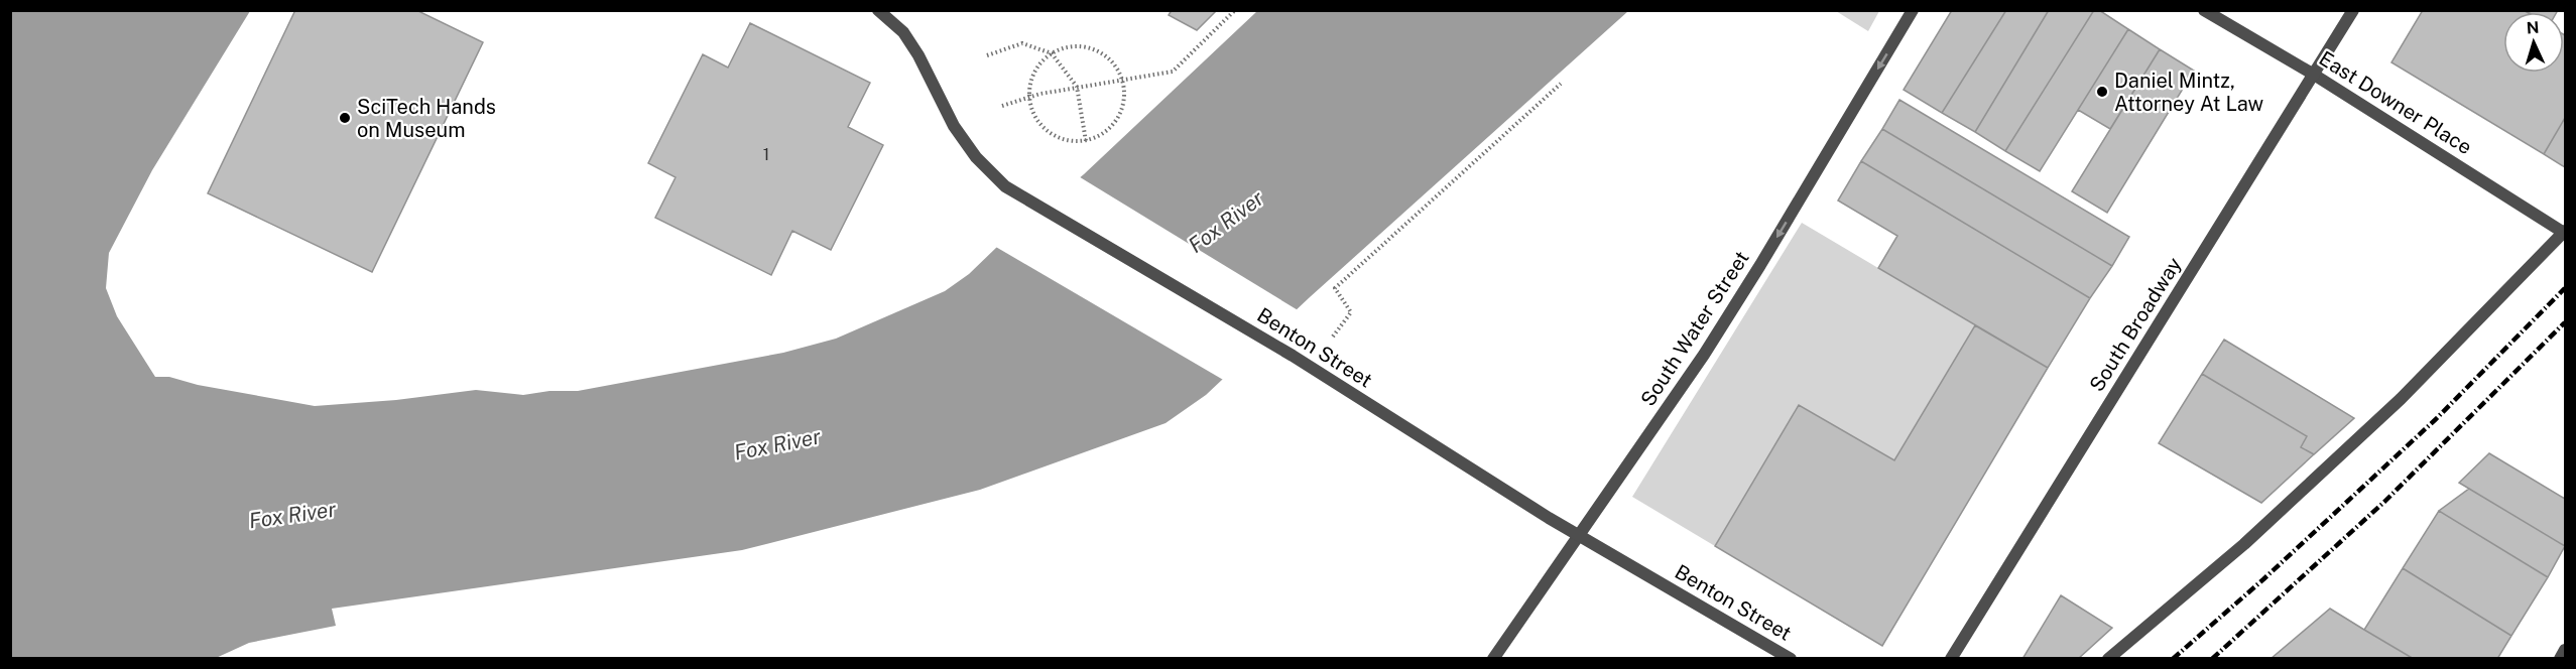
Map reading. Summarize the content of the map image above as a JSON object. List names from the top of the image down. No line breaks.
{"streets":{"street":["East Downer Place","South Broadway","South Water Street","Benton Street"]},"crossings":[["East Downer Place","South Broadway"],["South Water Street","Benton Street"]],"one_way":["South Water Street"],"water":["Fox River"],"places":["Daniel Mintz, Attorney At Law","SciTech Hands on Museum"],"house_numbers":["1"],"north":"top"}
